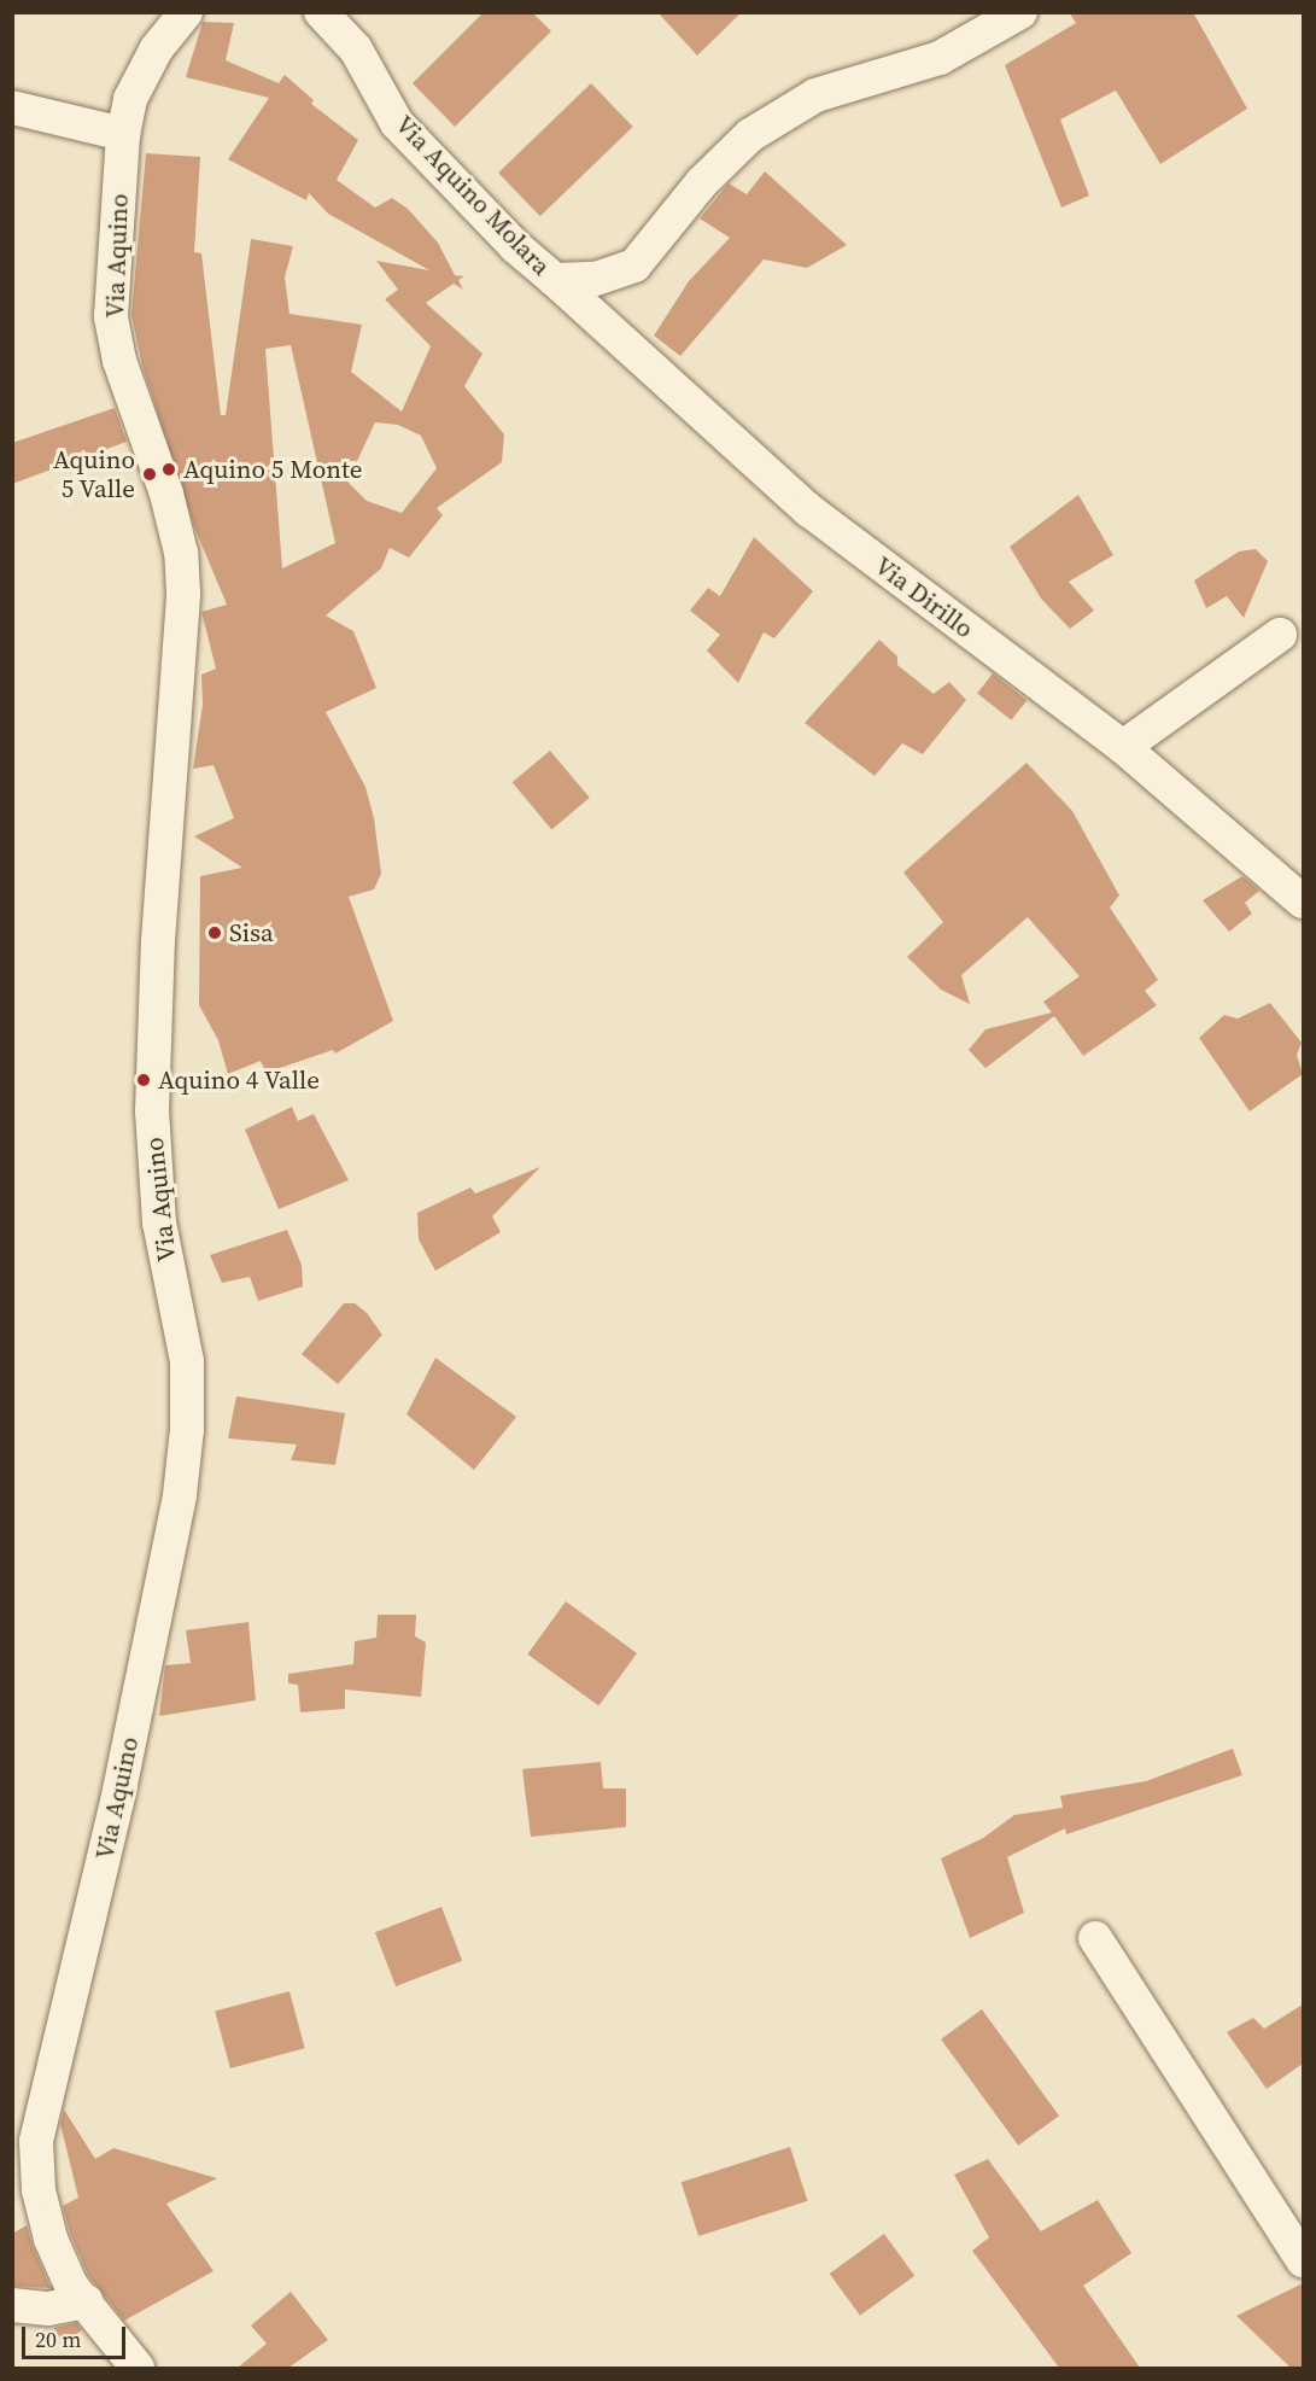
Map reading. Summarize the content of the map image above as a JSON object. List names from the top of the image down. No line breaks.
{"streets":{"street":["Via Aquino Molara","Via Aquino","Via Dirillo"]},"crossings":[["Via Aquino Molara","Via Dirillo"]],"places":["Aquino 5 Monte","Aquino 5 Valle","Sisa","Aquino 4 Valle"],"scale_bar":"20 m"}
